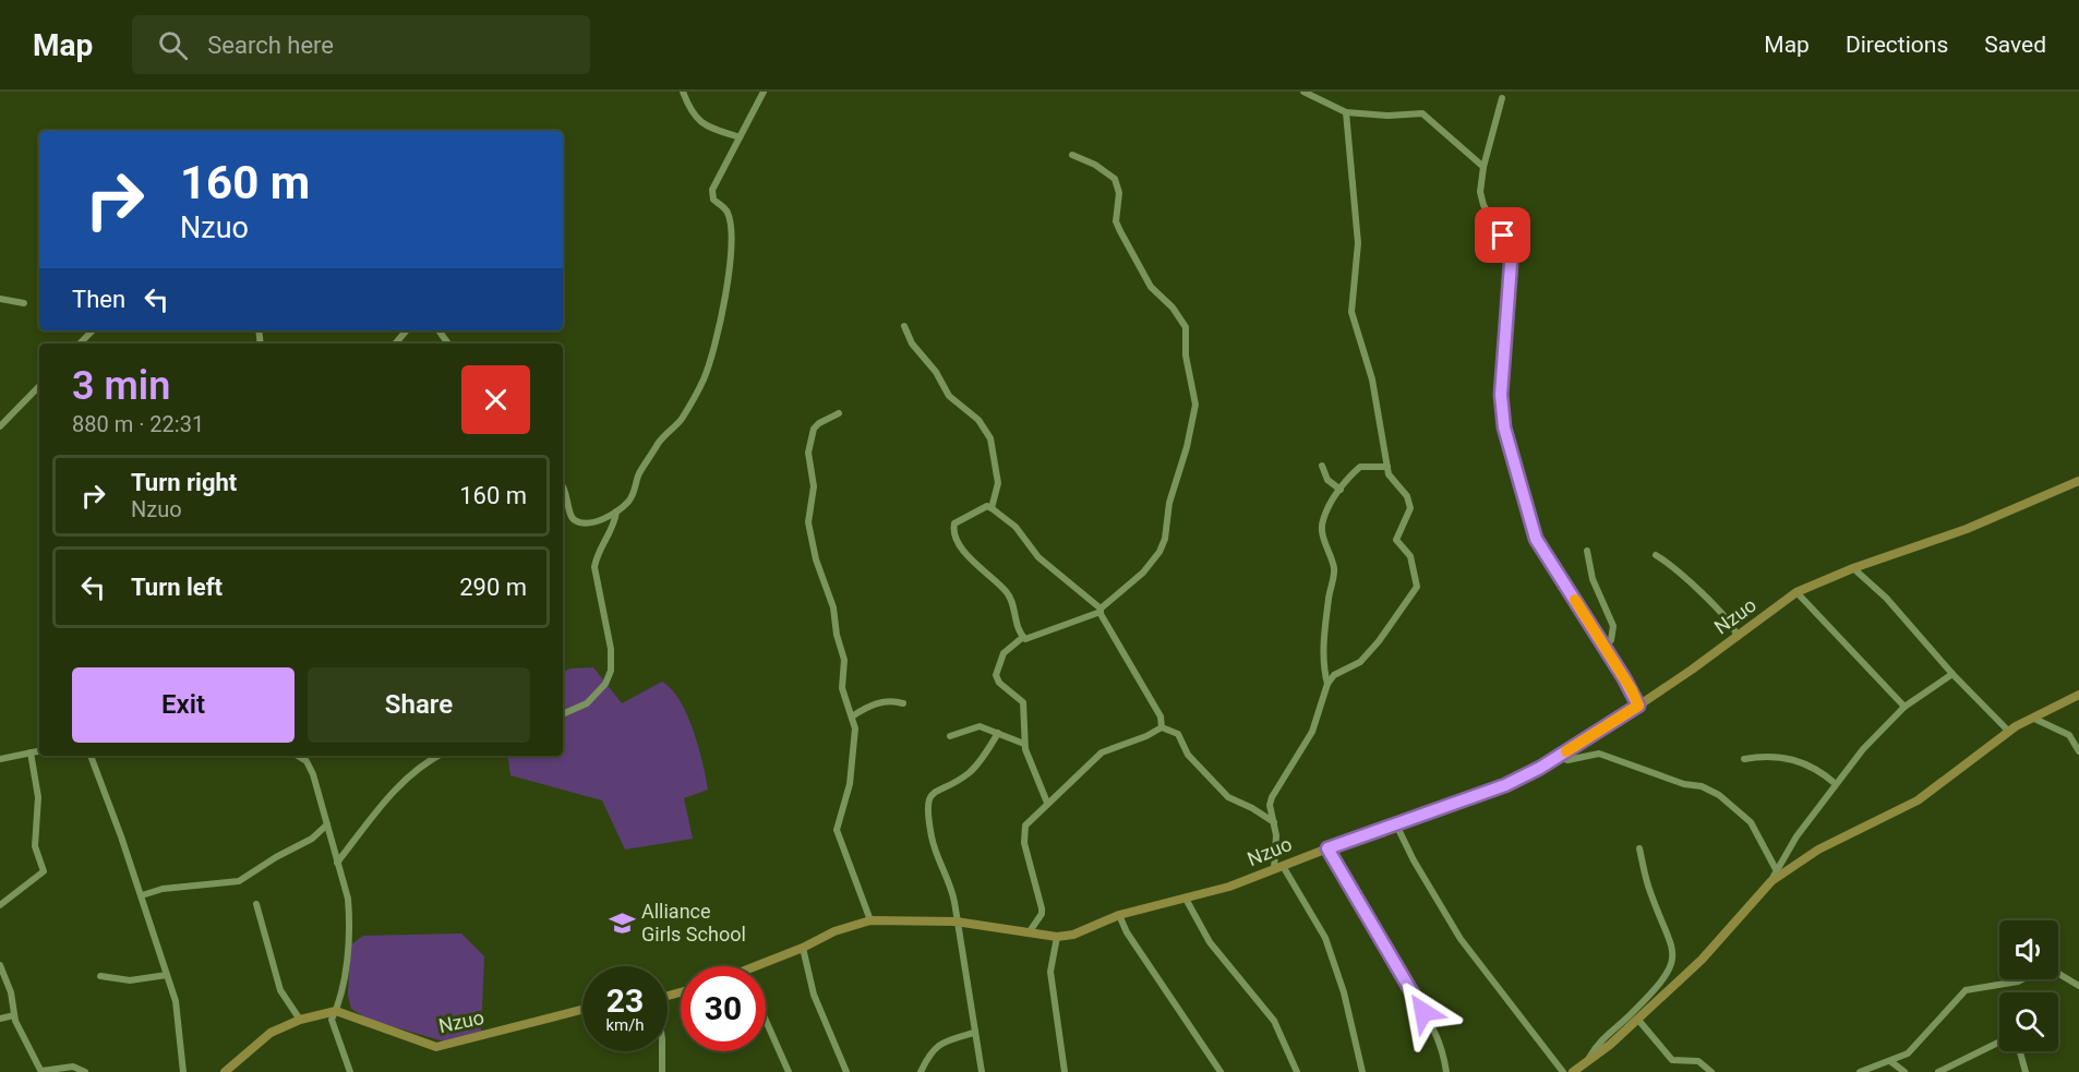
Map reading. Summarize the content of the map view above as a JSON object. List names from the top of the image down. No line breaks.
{"streets":{"street":["Nzuo"]},"places":{"school or university":["Alliance Girls School"]},"page":{"header":"Map","search":"Search here","nav":["Map","Directions","Saved"],"turn":["160 m","Nzuo"],"then":"Then","heading":["3 min","880 m · 22:31"],"list":[{"name":"Turn right","note":"Nzuo","value":"160 m"},{"name":"Turn left","value":"290 m"}],"buttons":["Exit","Share"],"speed":"23 km/h","limit":"30"}}
